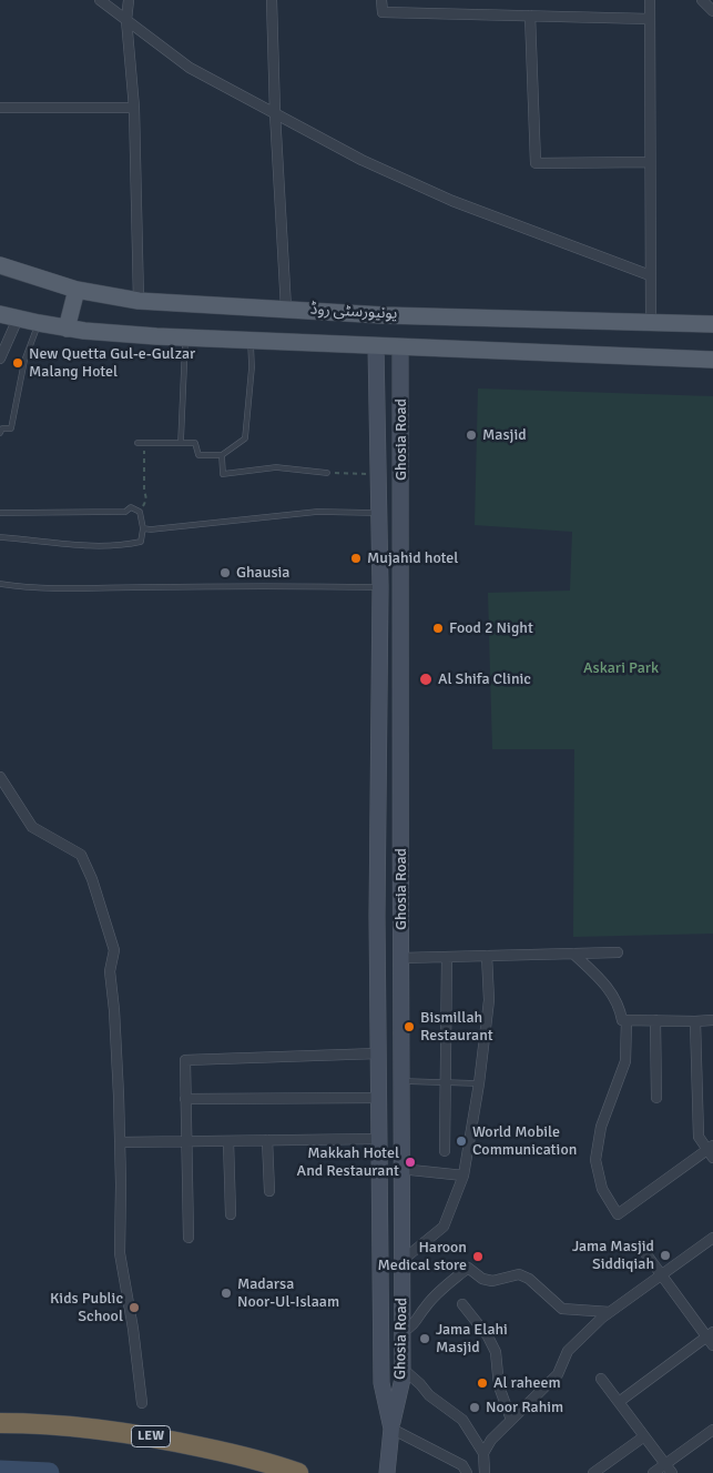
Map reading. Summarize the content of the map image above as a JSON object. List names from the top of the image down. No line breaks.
{"streets":{"highway":["LEW"],"main road":["یونیورسٹی روڈ","Ghosia Road"]},"parks":["Askari Park"],"places":["New Quetta Gul-e-Gulzar Malang Hotel","Masjid","Mujahid hotel","Ghausia","Food 2 Night","Al Shifa Clinic","Bismillah Restaurant","World Mobile Communication","Makkah Hotel And Restaurant","Jama Masjid Siddiqiah","Haroon Medical store","Madarsa Noor-Ul-Islaam","Kids Public School","Jama Elahi Masjid","Al raheem","Noor Rahim"]}
